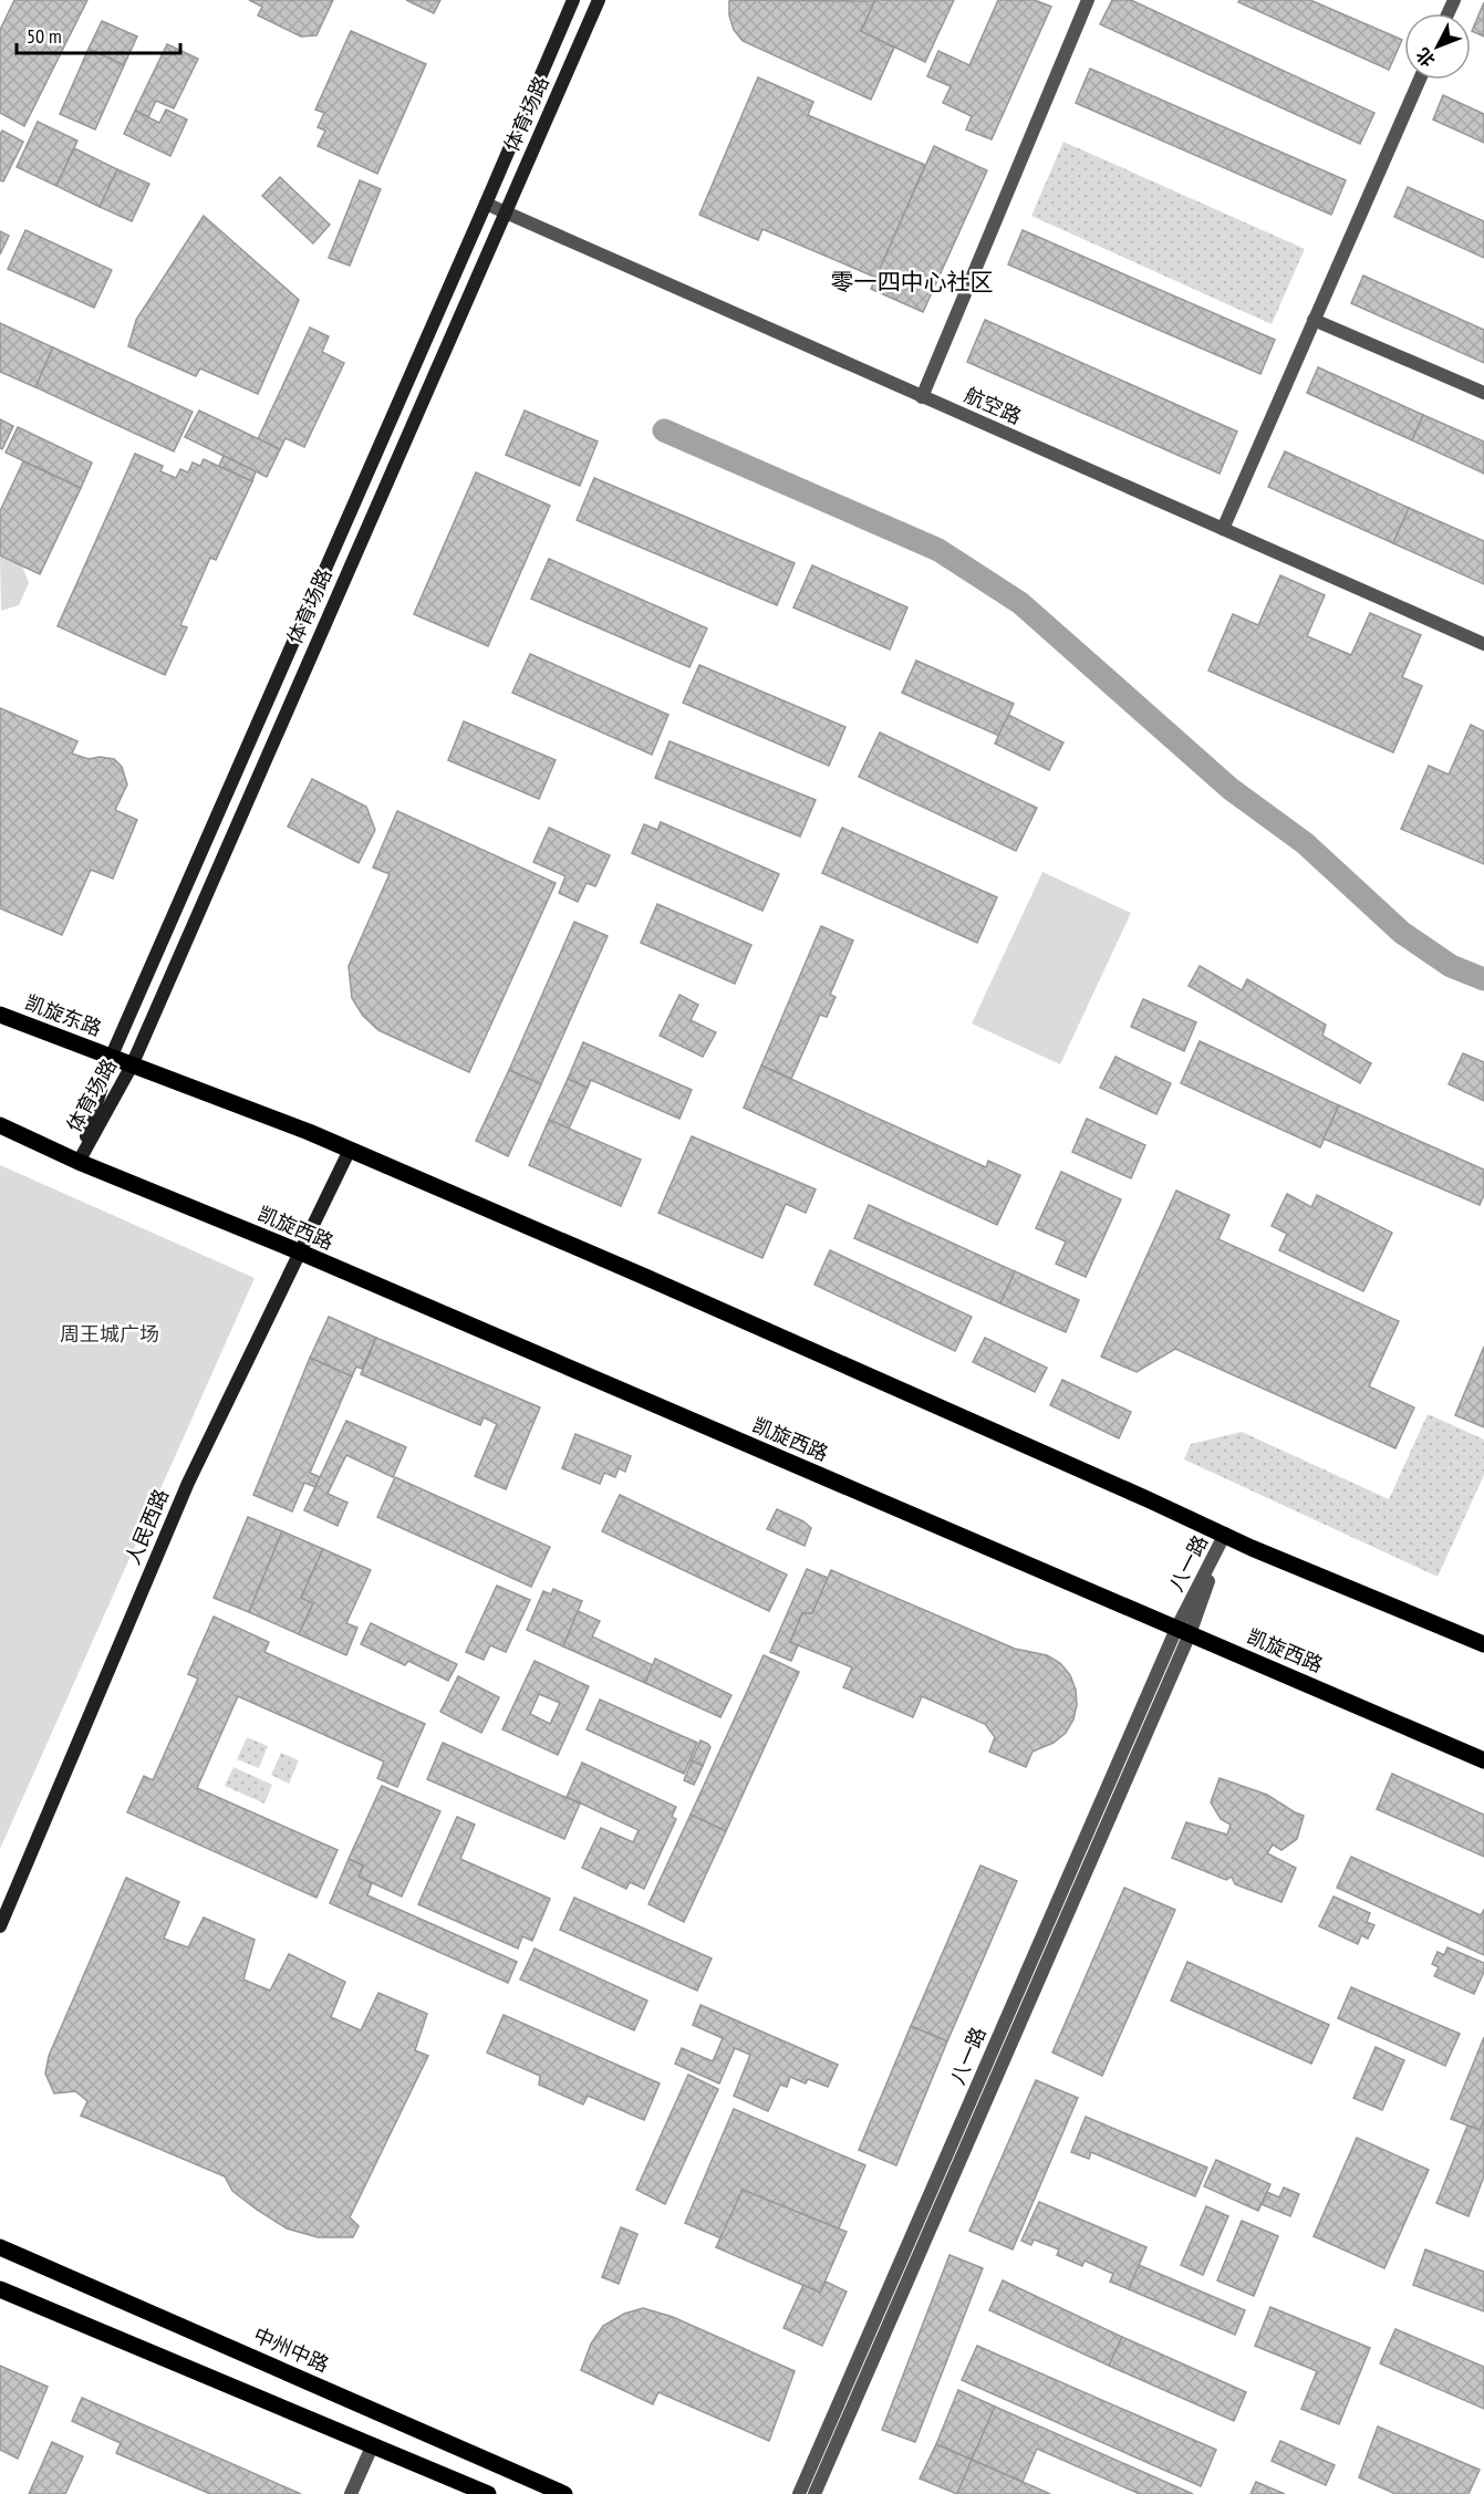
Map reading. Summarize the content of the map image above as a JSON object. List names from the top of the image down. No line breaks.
{"streets":{"main road":["体育场路","凯旋东路","凯旋西路","人民西路","中州中路"],"street":["航空路","八一路"]},"crossings":[["体育场路","航空路"],["体育场路","凯旋东路"],["体育场路","凯旋西路"],["凯旋西路","人民西路"],["凯旋西路","八一路"]],"districts":["零一四中心社区"],"parks":["周王城广场"],"scale_bar":"50 m","north":"bottom left"}
